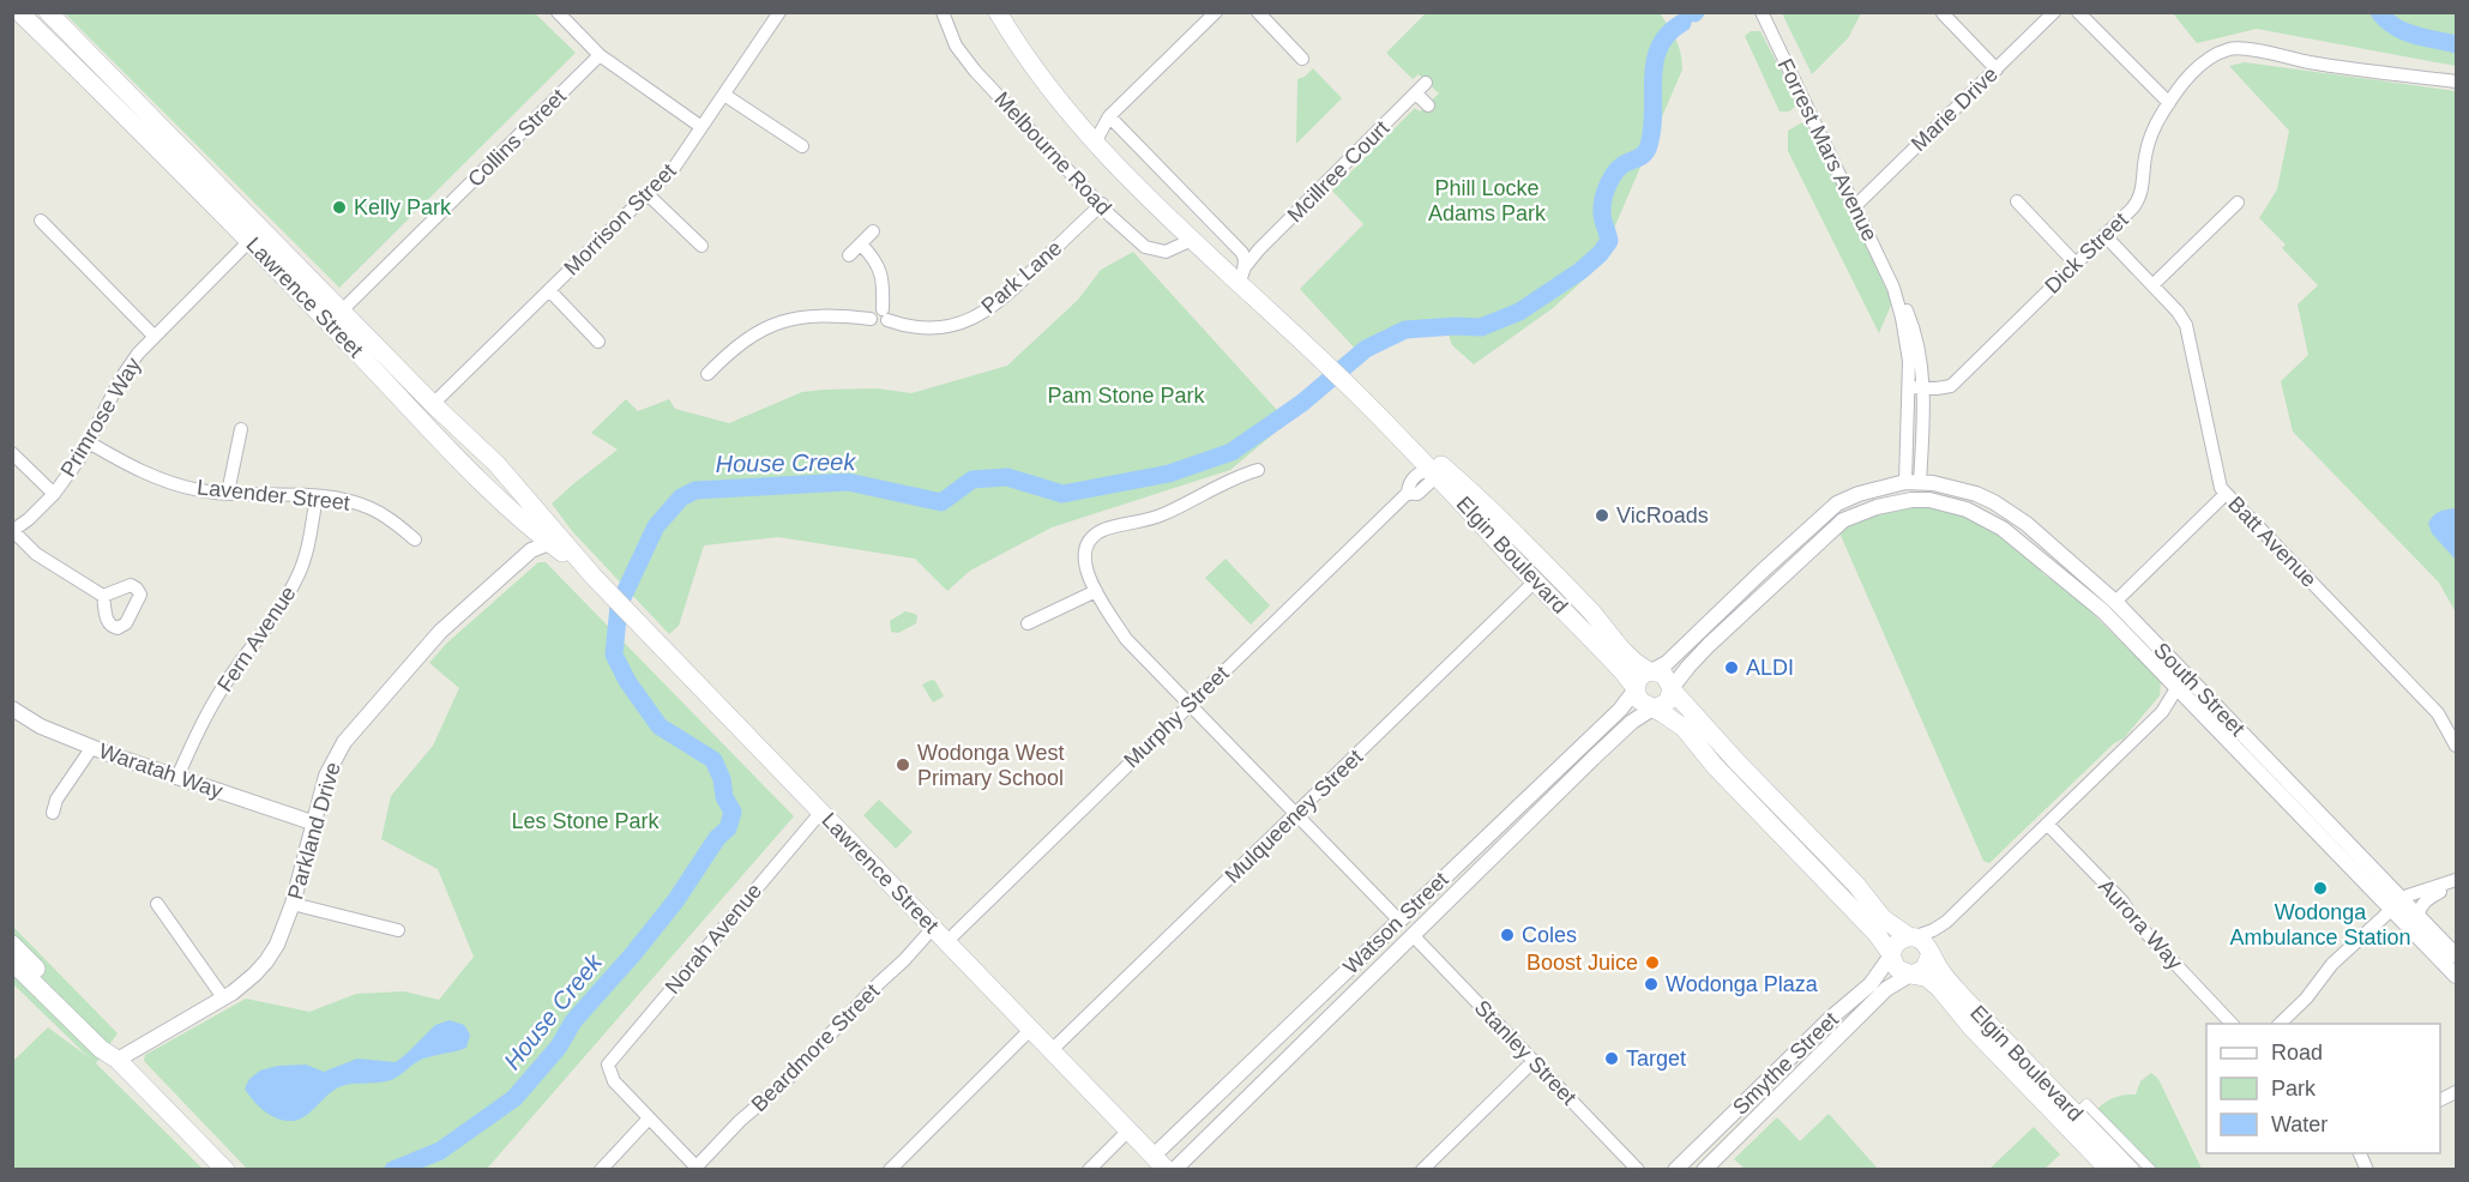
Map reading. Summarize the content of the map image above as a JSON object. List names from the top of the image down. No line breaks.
{"streets":{"main road":["Melbourne Road","Lawrence Street","Elgin Boulevard"],"street":["Marie Drive","Collins Street","Forrest Mars Avenue","Mcillree Court","Morrison Street","Dick Street","Park Lane","Primrose Way","Lavender Street","Batt Avenue","Fern Avenue","South Street","Murphy Street","Waratah Way","Mulqueeney Street","Parkland Drive","Watson Street","Aurora Way","Norah Avenue","Beardmore Street","Stanley Street","Smythe Street"]},"crossings":[["Marie Drive","Forrest Mars Avenue"],["Collins Street","Lawrence Street"],["Forrest Mars Avenue","Dick Street"],["Forrest Mars Avenue","South Street"],["Melbourne Road","Mcillree Court"],["Melbourne Road","Park Lane"],["Melbourne Road","Elgin Boulevard"],["Morrison Street","Lawrence Street"],["Dick Street","Batt Avenue"],["Lawrence Street","Primrose Way"],["Lawrence Street","Murphy Street"],["Lawrence Street","Mulqueeney Street"],["Lawrence Street","Parkland Drive"],["Lawrence Street","Watson Street"],["Lawrence Street","Norah Avenue"],["Lawrence Street","Beardmore Street"],["Primrose Way","Lavender Street"],["Lavender Street","Fern Avenue"],["Elgin Boulevard","Murphy Street"],["Elgin Boulevard","Mulqueeney Street"],["Elgin Boulevard","Watson Street"],["Elgin Boulevard","Smythe Street"],["Fern Avenue","Waratah Way"],["Waratah Way","Parkland Drive"],["Watson Street","Stanley Street"]],"water":["House Creek"],"parks":["Phill Locke Adams Park","Pam Stone Park","Les Stone Park"],"places":["Kelly Park","VicRoads","ALDI","Wodonga West Primary School","Wodonga Ambulance Station","Coles","Boost Juice","Wodonga Plaza","Target"],"legend":["Road","Park","Water"]}
